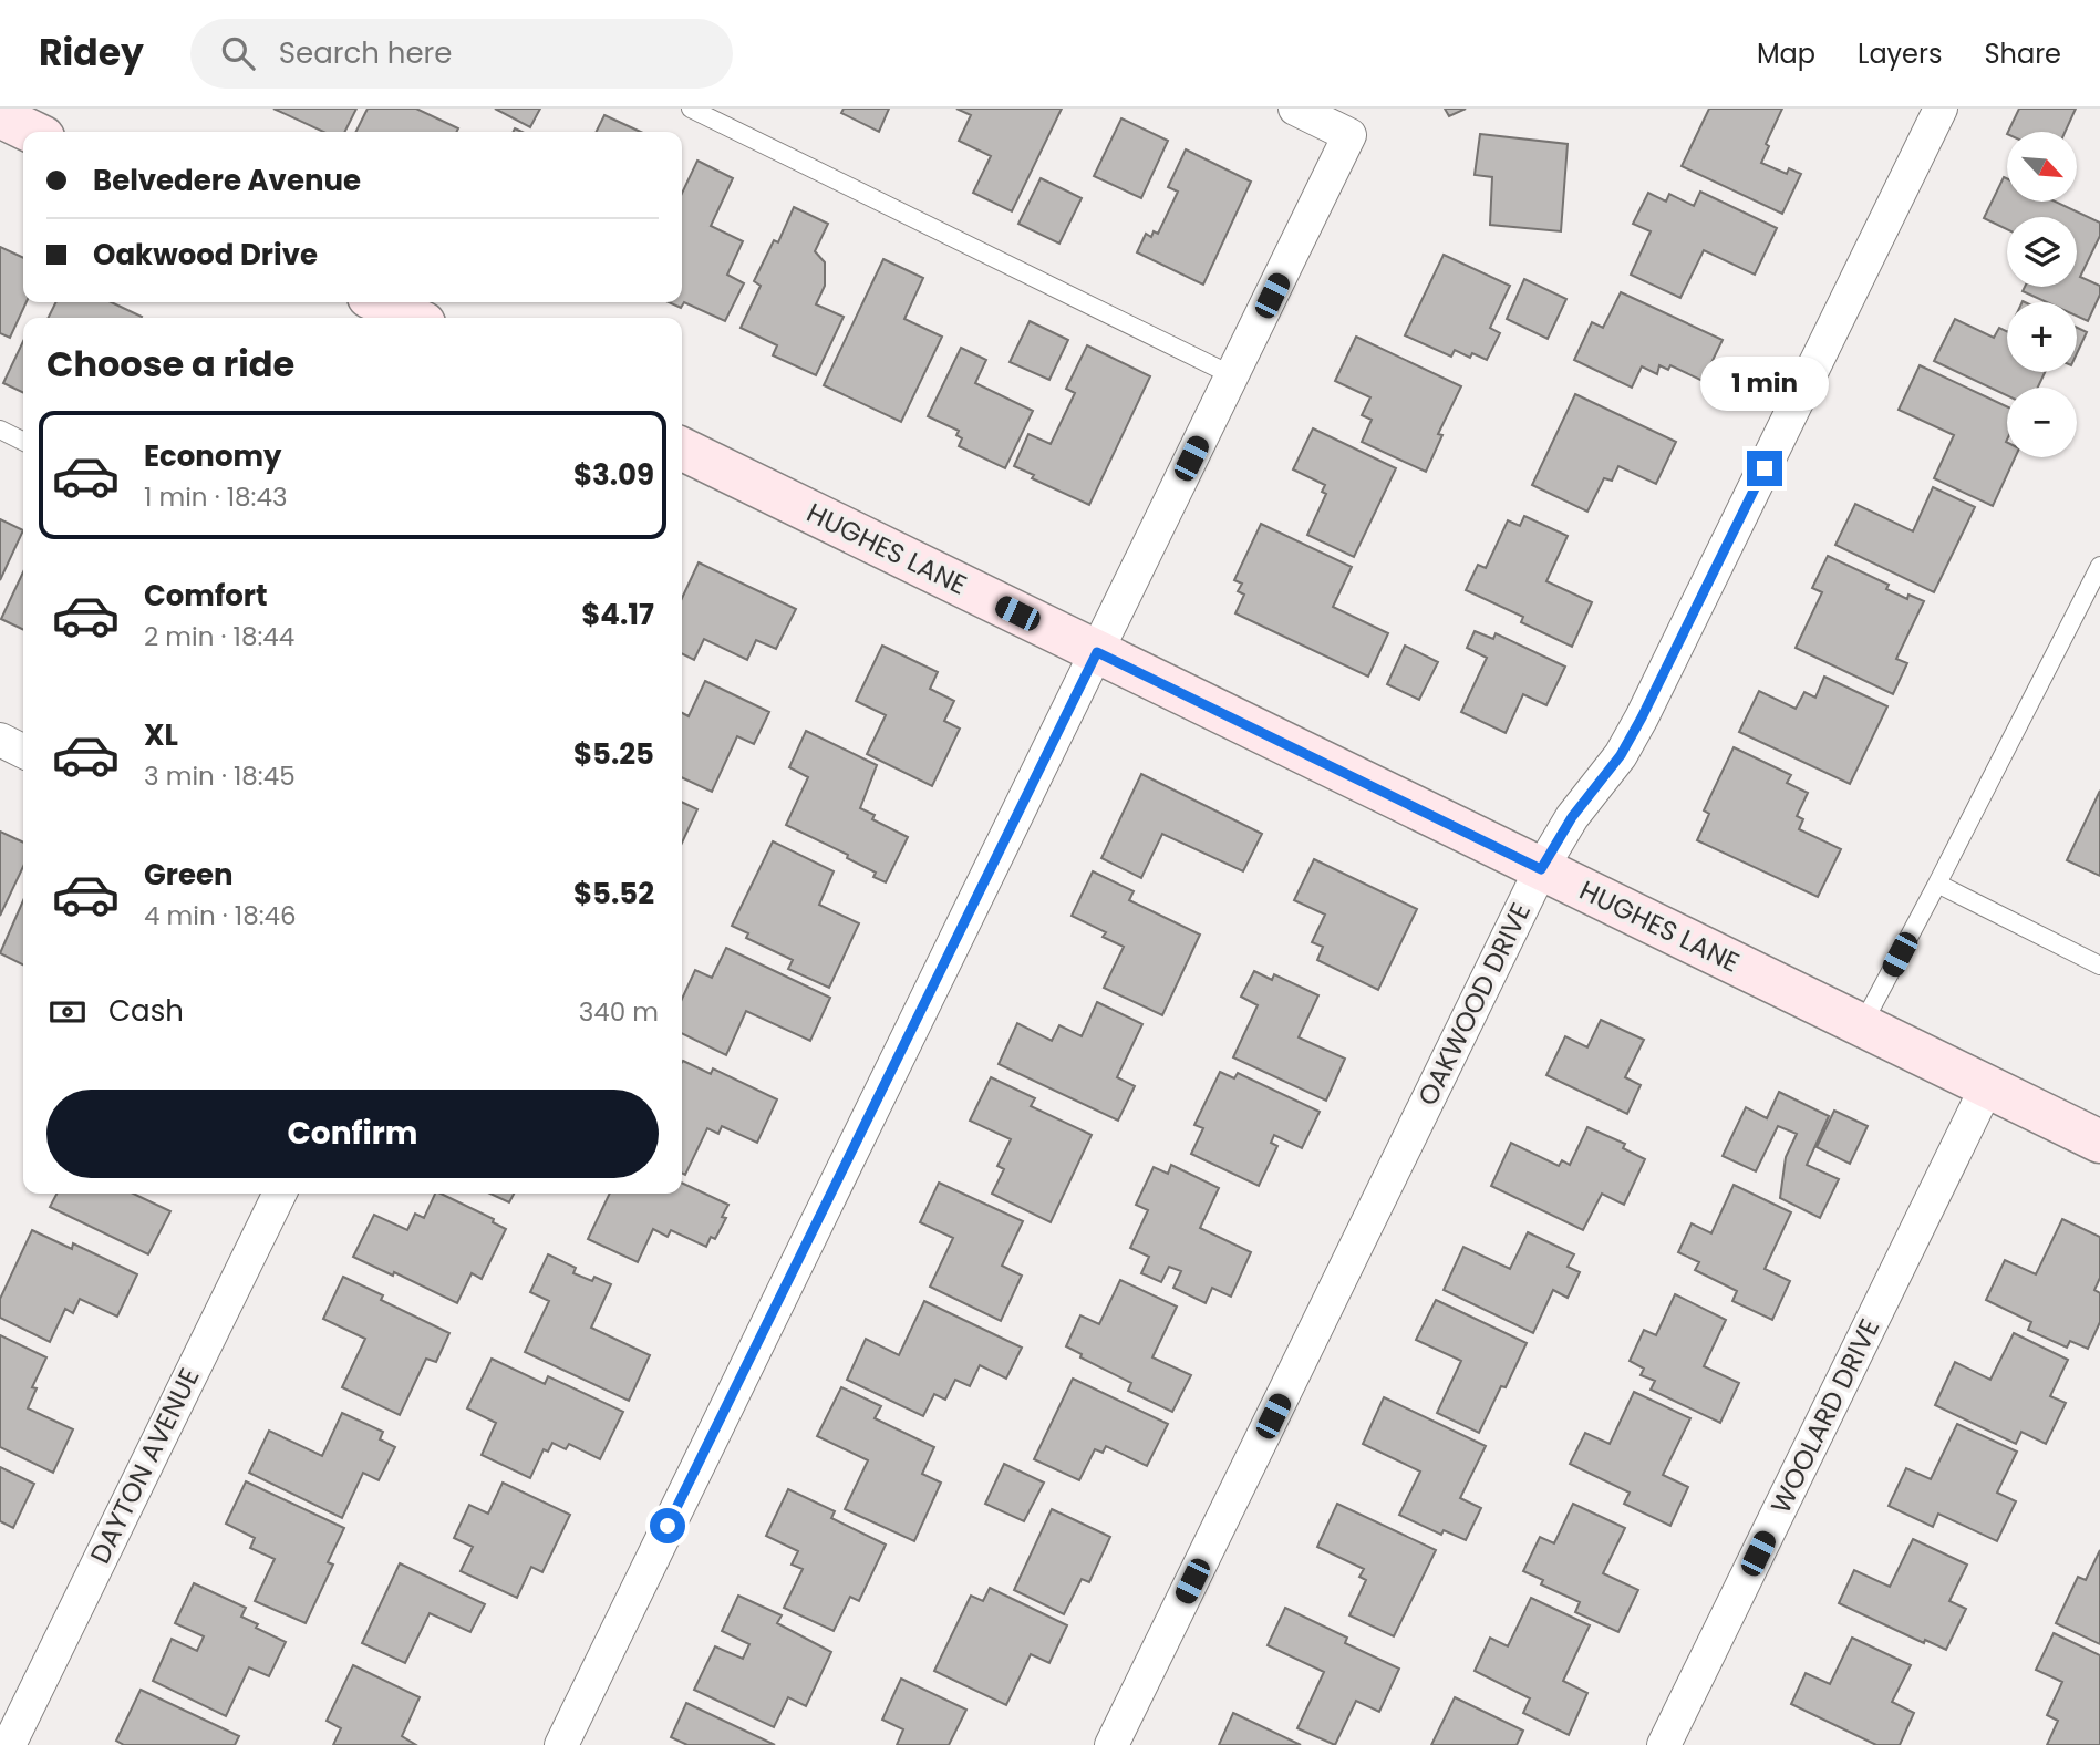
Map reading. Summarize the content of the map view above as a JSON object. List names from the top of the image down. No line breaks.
{"streets":{"street":["HUGHES LANE","OAKWOOD DRIVE","WOOLARD DRIVE","DAYTON AVENUE"]},"crossings":[["HUGHES LANE","OAKWOOD DRIVE"],["HUGHES LANE","WOOLARD DRIVE"]],"north":"bottom right","page":{"header":"Ridey","search":"Search here","nav":["Map","Layers","Share"],"map_buttons":["+","−"],"banner":["Belvedere Avenue","Oakwood Drive"],"heading":"Choose a ride","bubble":"1 min","list":[{"name":"Economy","note":"1 min · 18:43","value":"$3.09"},{"name":"Comfort","note":"2 min · 18:44","value":"$4.17"},{"name":"XL","note":"3 min · 18:45","value":"$5.25"},{"name":"Green","note":"4 min · 18:46","value":"$5.52"}],"pay":["Cash","340 m"],"buttons":"Confirm"}}
